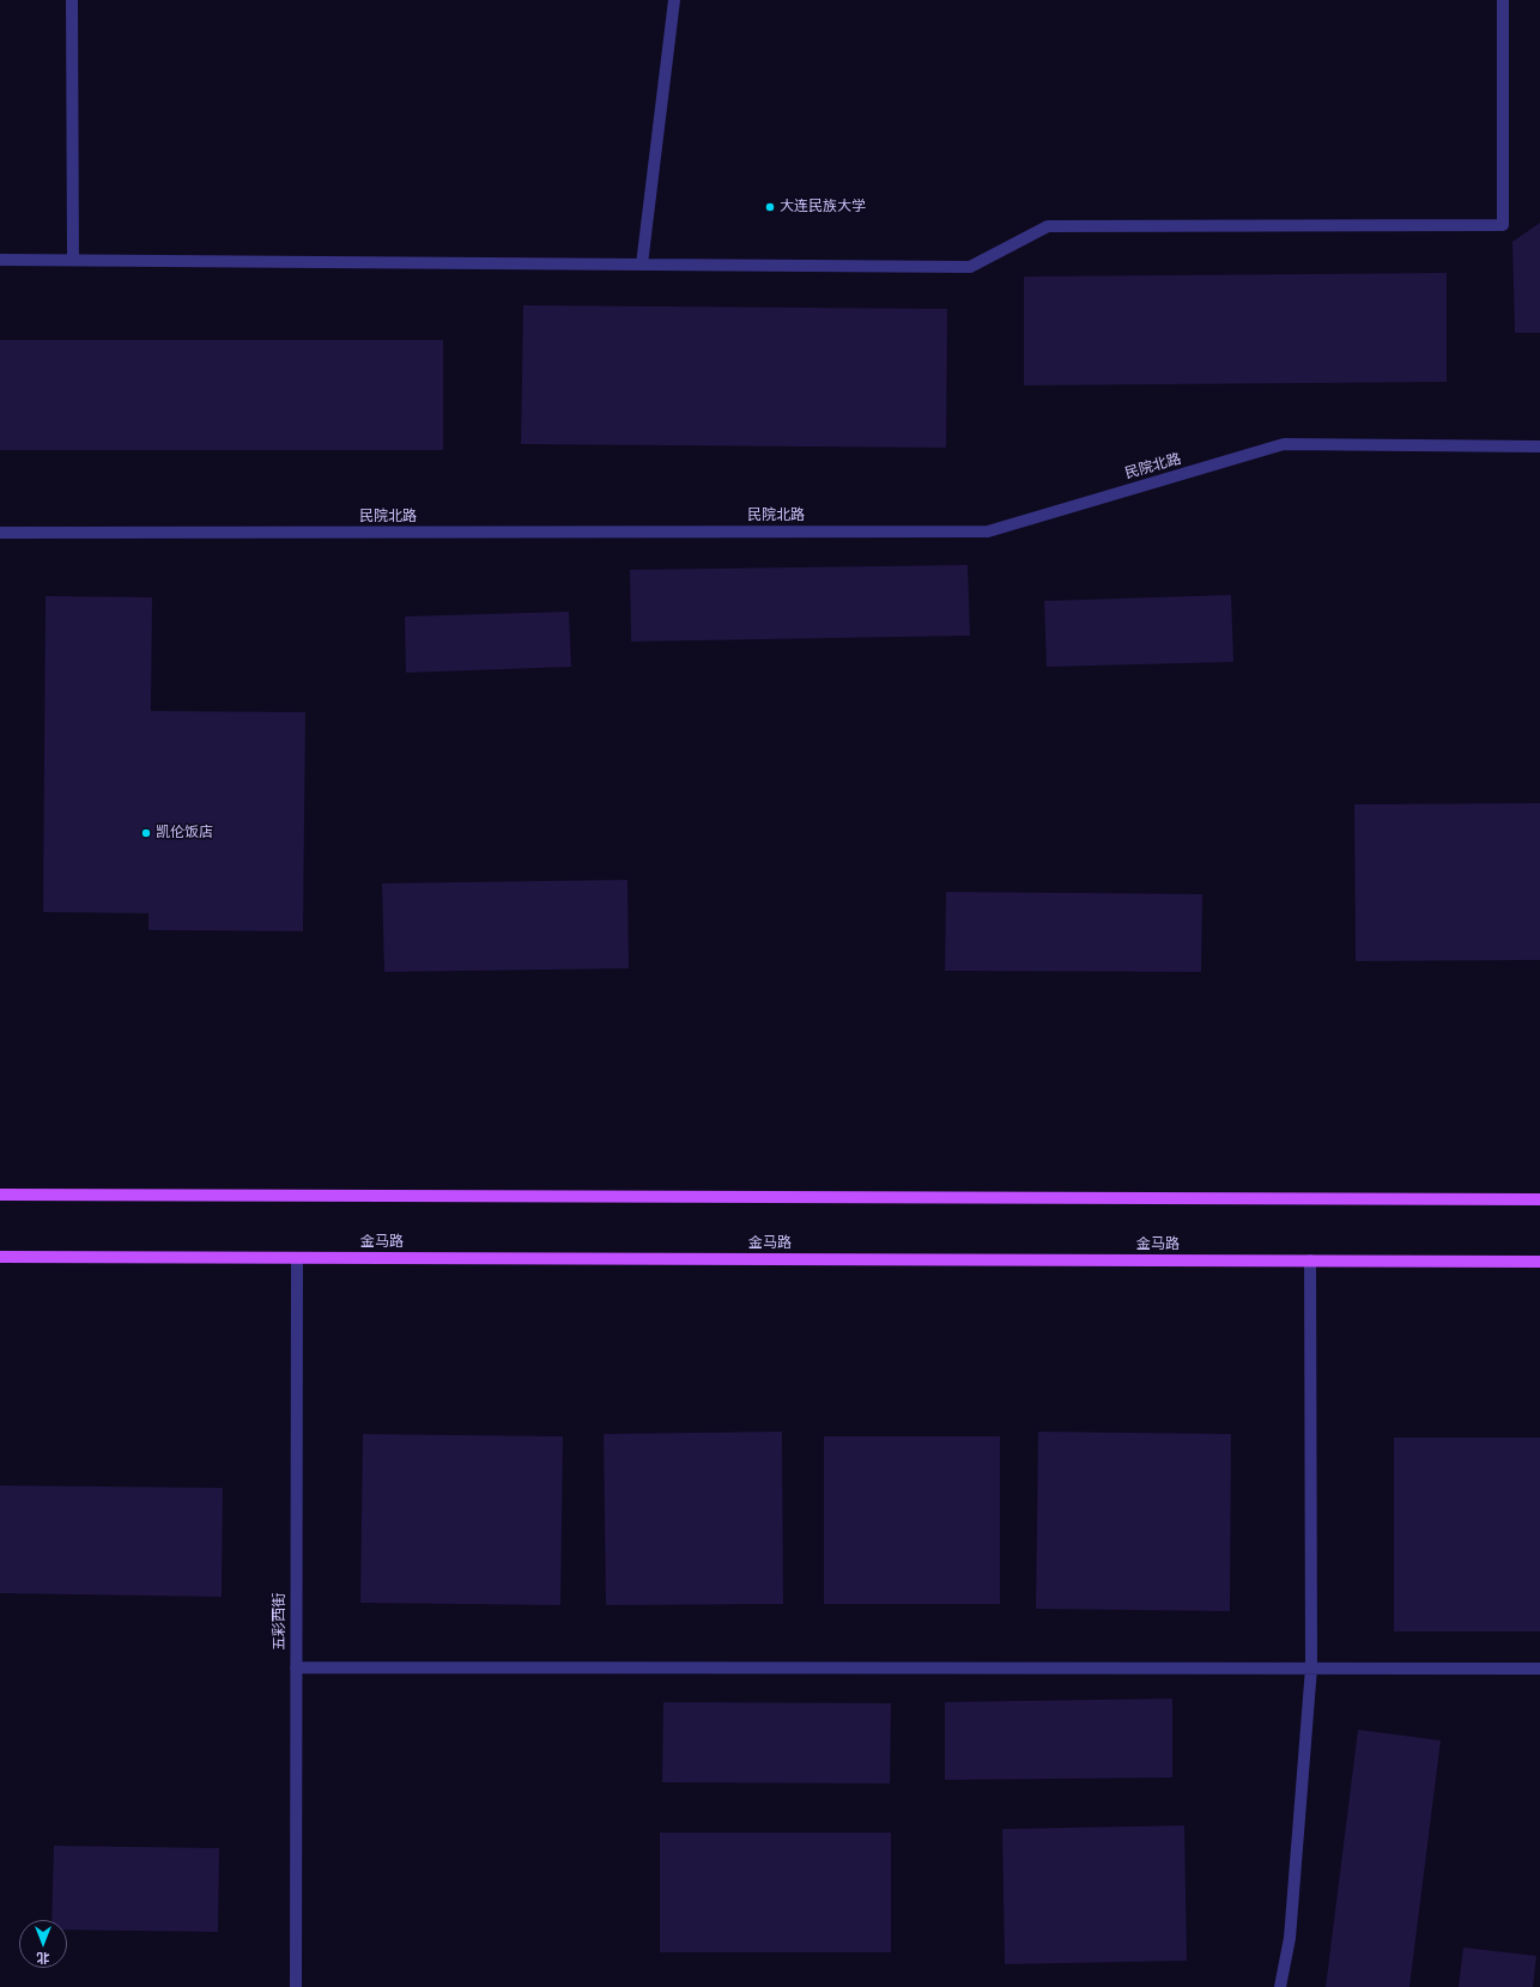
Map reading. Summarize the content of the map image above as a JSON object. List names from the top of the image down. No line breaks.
{"streets":{"main road":["金马路"],"street":["民院北路","五彩西街"]},"crossings":[["金马路","五彩西街"]],"places":["大连民族大学","凯伦饭店"],"north":"bottom"}
